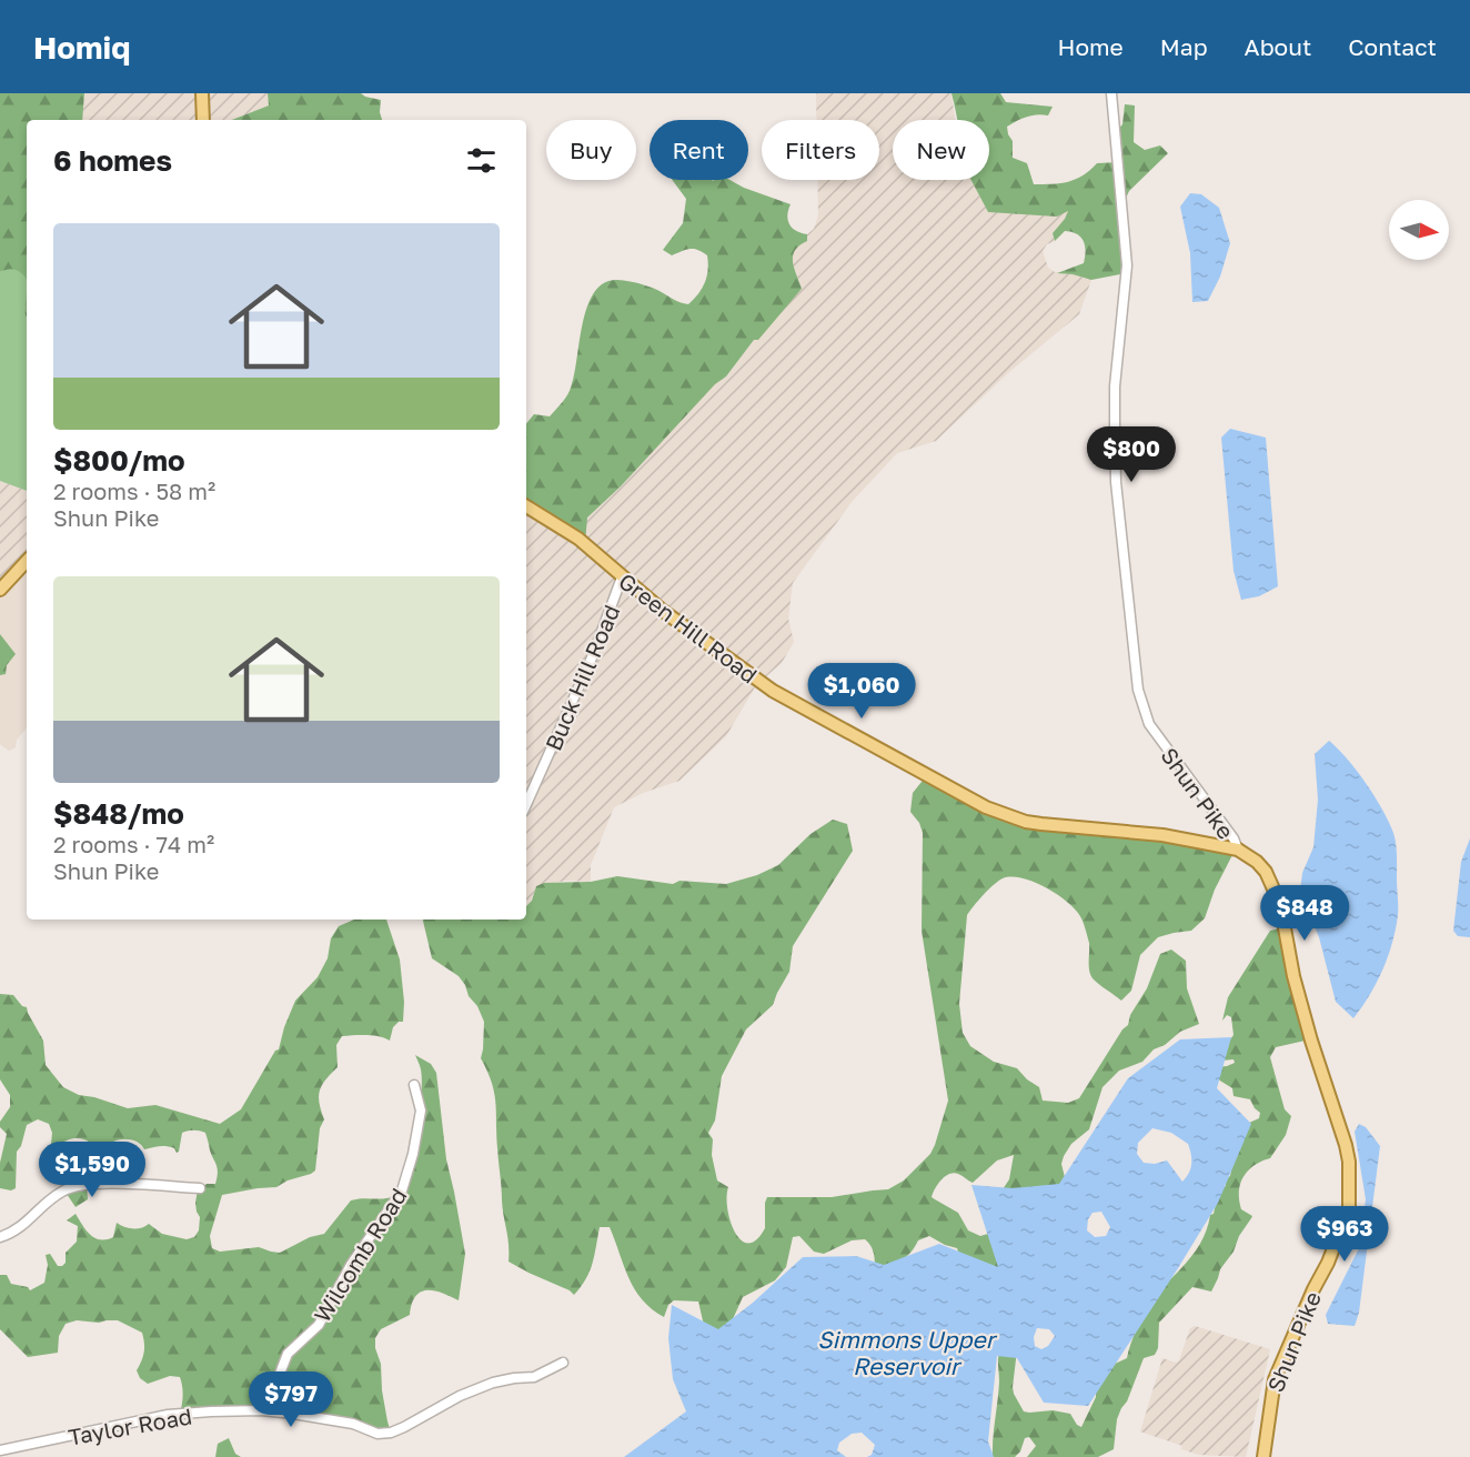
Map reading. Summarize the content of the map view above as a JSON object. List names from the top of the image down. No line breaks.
{"streets":{"main road":["Green Hill Road","Shun Pike"],"street":["Buck Hill Road","Wilcomb Road","Taylor Road"]},"crossings":[["Green Hill Road","Buck Hill Road"],["Green Hill Road","Shun Pike"],["Wilcomb Road","Taylor Road"]],"water":["Simmons Upper Reservoir"],"north":"right","page":{"header":"Homiq","nav":["Home","Map","About","Contact"],"chip":["Buy","Rent","Filters","New"],"heading":"6 homes","list":[{"name":"$800/mo","note":"2 rooms · 58 m² · Shun Pike"},{"name":"$848/mo","note":"2 rooms · 74 m² · Shun Pike"}],"price":["$800","$1,060","$848","$1,590","$963","$797"]}}
